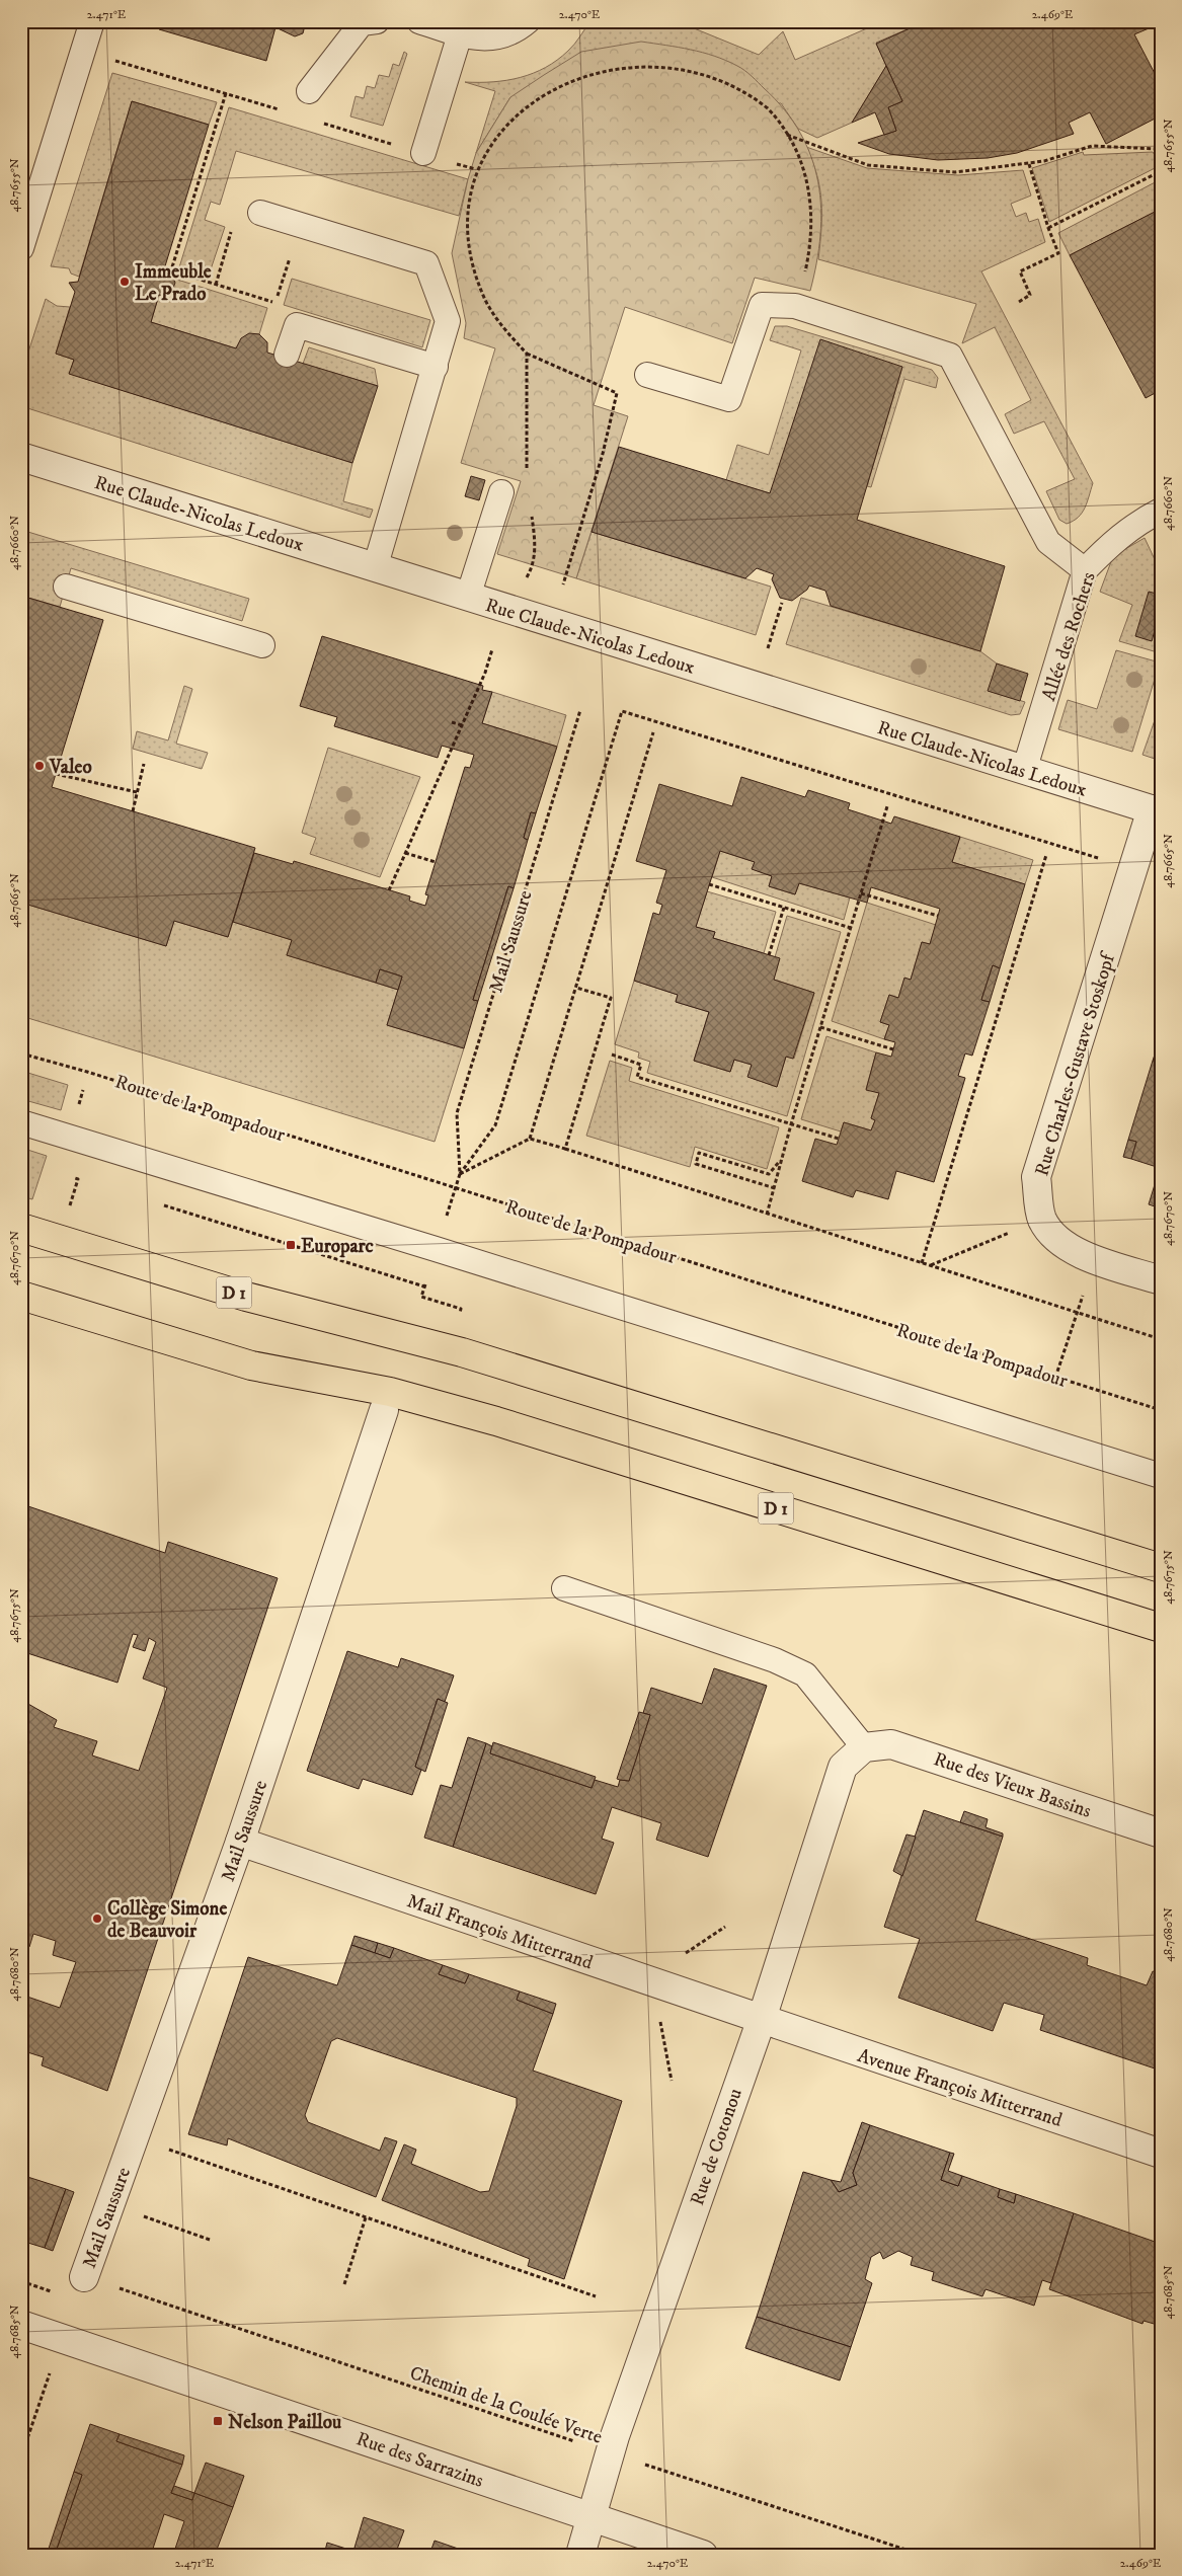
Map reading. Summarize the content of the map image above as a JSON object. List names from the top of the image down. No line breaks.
{"streets":{"main road":["D 1"],"street":["Rue Claude-Nicolas Ledoux","Mail Saussure","Rue Charles-Gustave Stoskopf","Rue des Vieux Bassins","Mail François Mitterrand","Avenue François Mitterrand","Rue de Cotonou","Rue des Sarrazins"],"lane":["Allée des Rochers"],"path":["Route de la Pompadour","Chemin de la Coulée Verte"]},"crossings":[["Rue Claude-Nicolas Ledoux","Allée des Rochers"],["Rue Claude-Nicolas Ledoux","Rue Charles-Gustave Stoskopf"],["Mail Saussure","Route de la Pompadour"],["Mail Saussure","Mail François Mitterrand"],["Mail Saussure","Chemin de la Coulée Verte"],["Rue des Vieux Bassins","Rue de Cotonou"],["Mail François Mitterrand","Avenue François Mitterrand"],["Mail François Mitterrand","Rue de Cotonou"],["Avenue François Mitterrand","Rue de Cotonou"],["Rue de Cotonou","Chemin de la Coulée Verte"],["Rue de Cotonou","Rue des Sarrazins"]],"places":{"other":["Immeuble Le Prado","Valeo","Collège Simone de Beauvoir"],"transit":["Europarc","Nelson Paillou"]},"coordinates":["2.471°E","2.470°E","2.469°E","48.7655°N","48.7660°N","48.7665°N","48.7670°N","48.7675°N","48.7680°N","48.7685°N"]}
